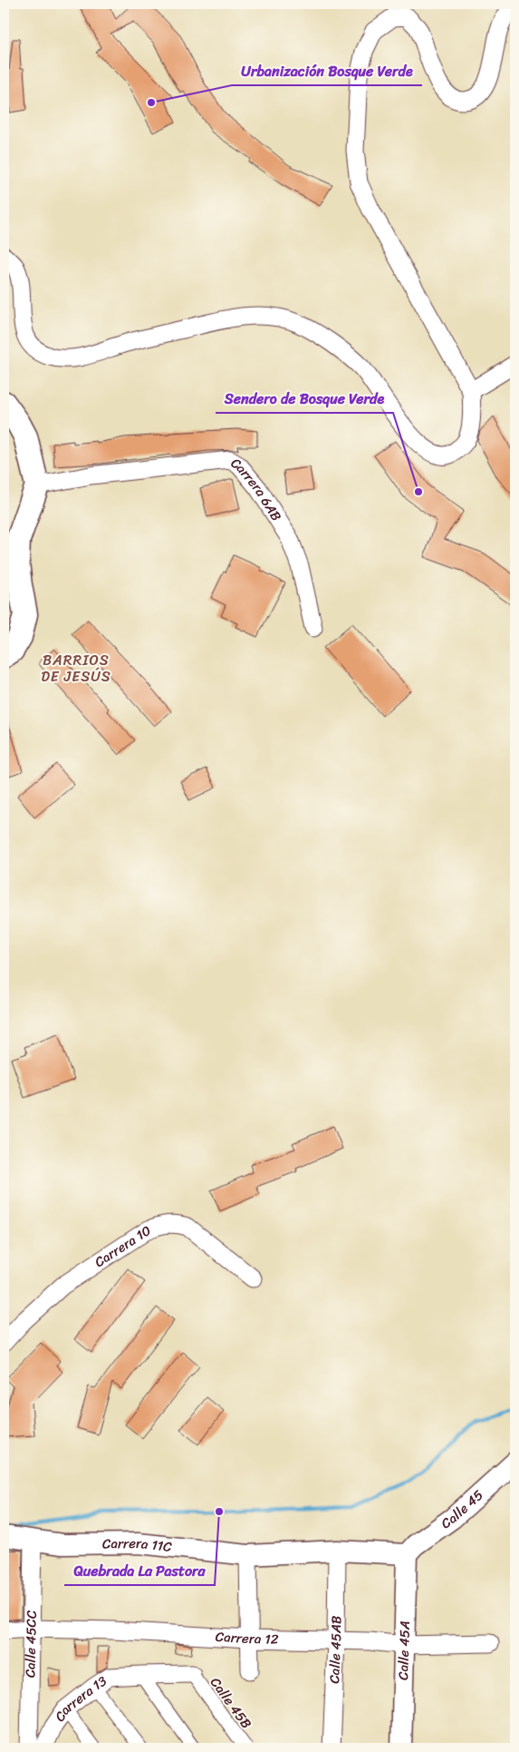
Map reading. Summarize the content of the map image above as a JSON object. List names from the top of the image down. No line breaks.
{"streets":{"street":["Carrera 6AB","Carrera 10","Calle 45","Carrera 11C","Carrera 12","Calle 45CC","Calle 45AB","Calle 45A","Carrera 13","Calle 45B"]},"crossings":[["Calle 45","Carrera 11C"],["Calle 45","Calle 45A"],["Carrera 11C","Calle 45CC"],["Carrera 11C","Calle 45AB"],["Carrera 11C","Calle 45A"],["Carrera 12","Calle 45CC"],["Carrera 12","Calle 45AB"],["Carrera 12","Calle 45A"],["Calle 45CC","Carrera 13"],["Carrera 13","Calle 45B"]],"districts":["BARRIOS DE JESÚS"],"places":["Urbanización Bosque Verde","Sendero de Bosque Verde","Quebrada La Pastora"]}
